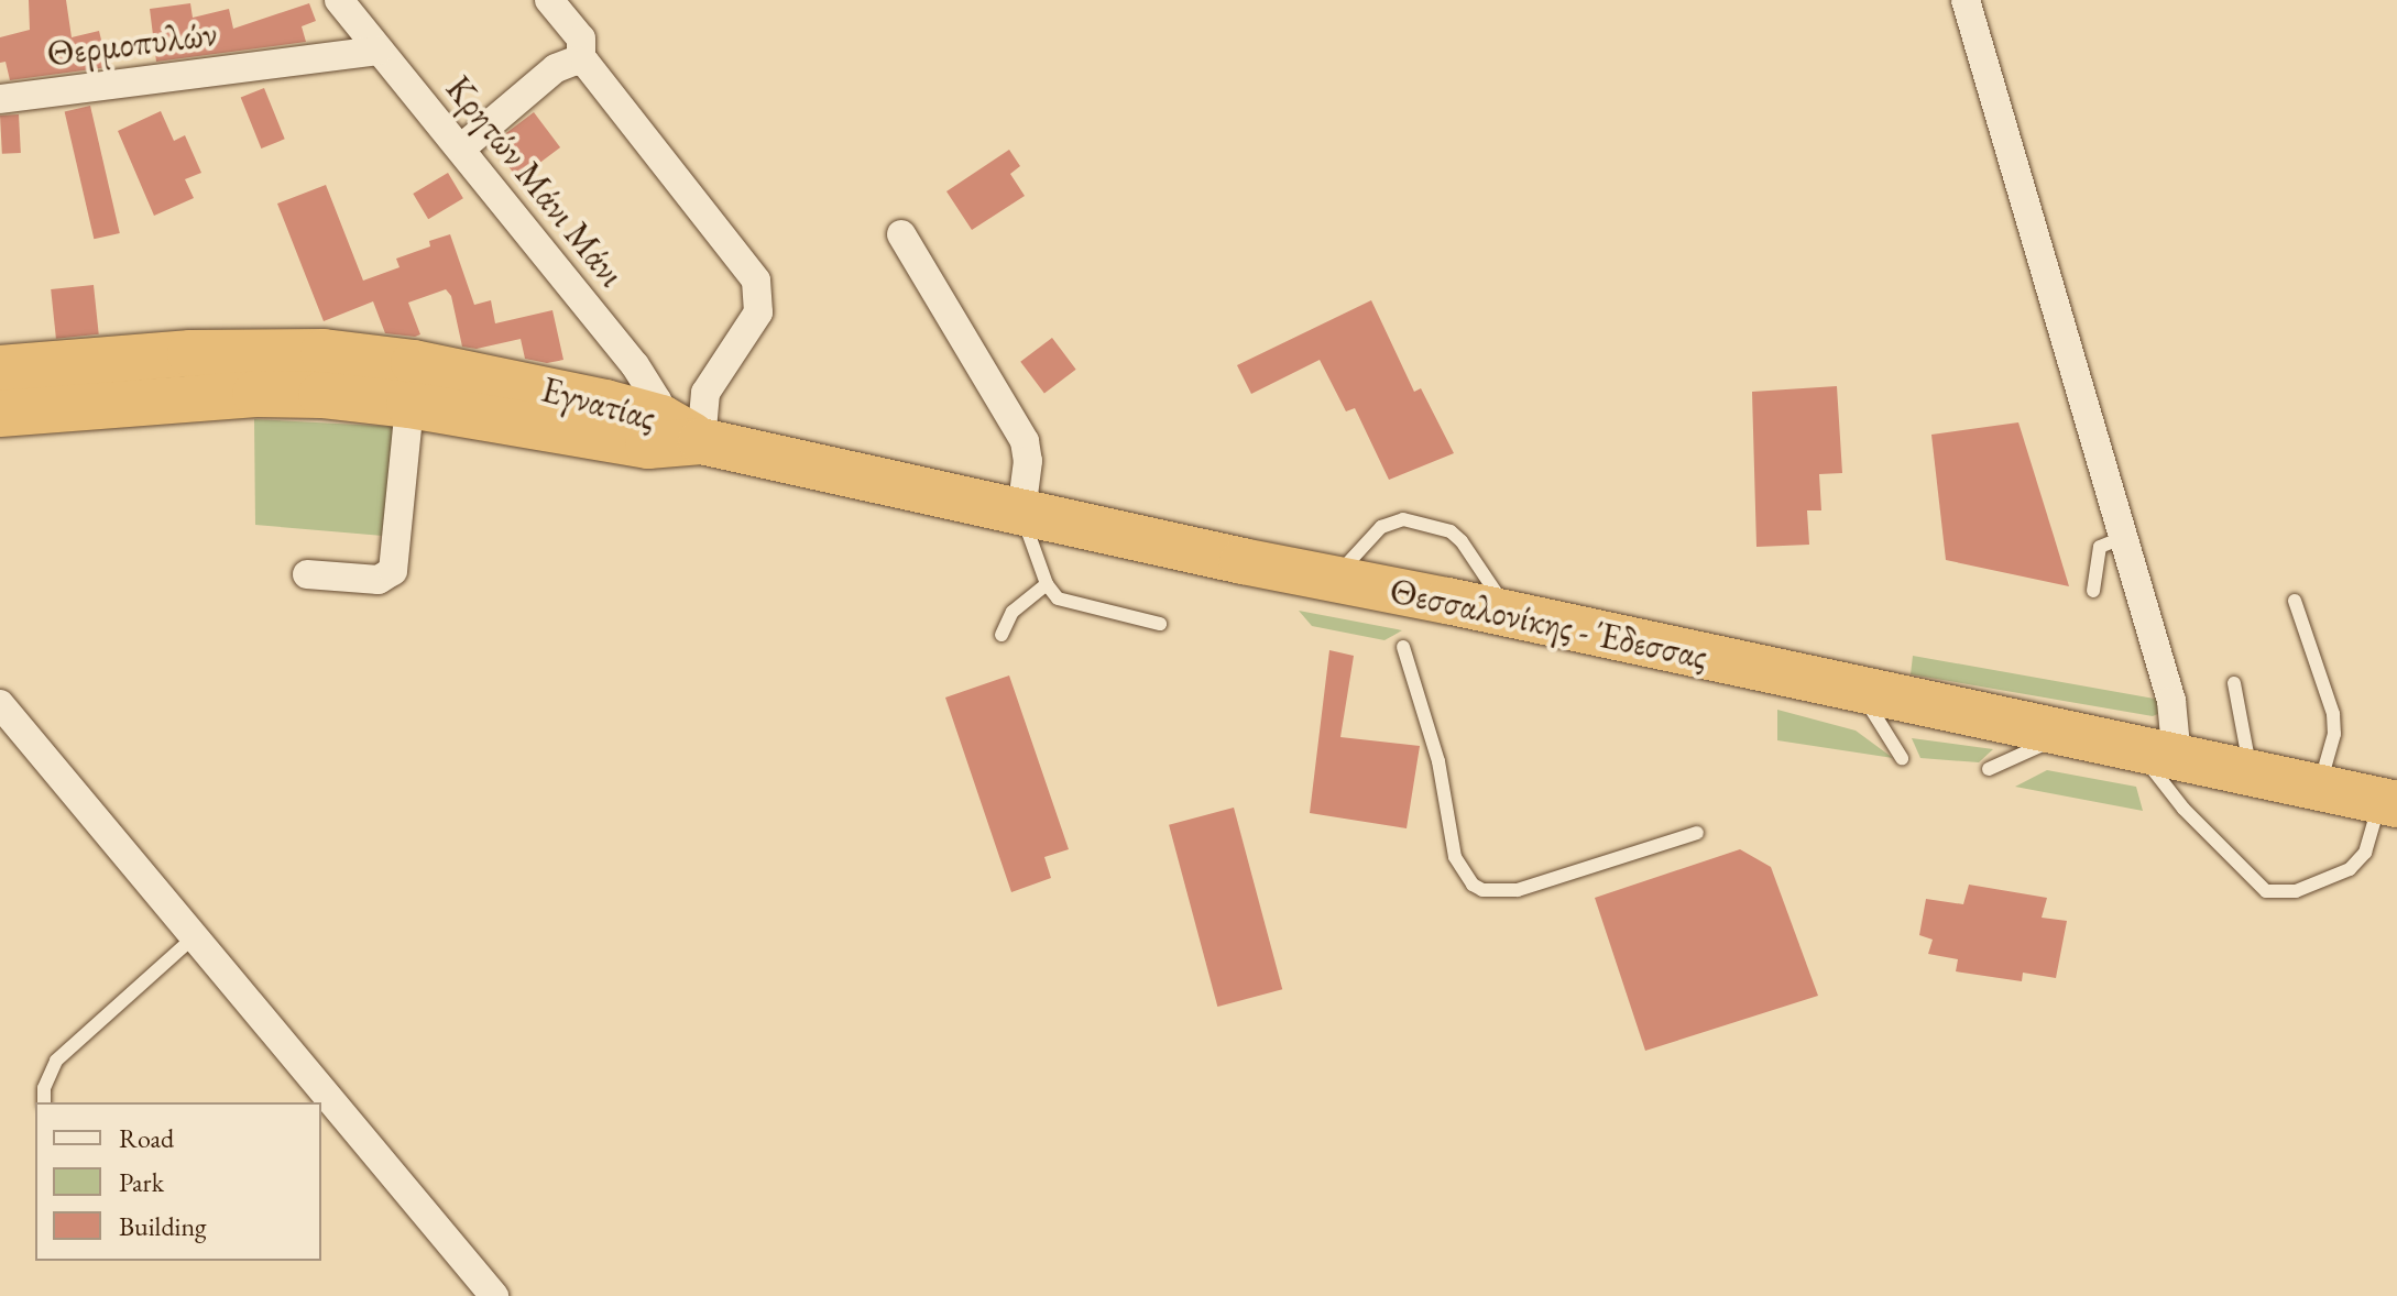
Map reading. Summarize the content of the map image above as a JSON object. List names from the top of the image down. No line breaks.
{"streets":{"highway":["Εγνατίας","Θεσσαλονίκης - Έδεσσας"],"street":["Θερμοπυλών","Κρητών Μάνι Μάνι"]},"crossings":[["Θερμοπυλών","Κρητών Μάνι Μάνι"],["Κρητών Μάνι Μάνι","Εγνατίας"],["Εγνατίας","Θεσσαλονίκης - Έδεσσας"]],"legend":["Road","Park","Building"]}
